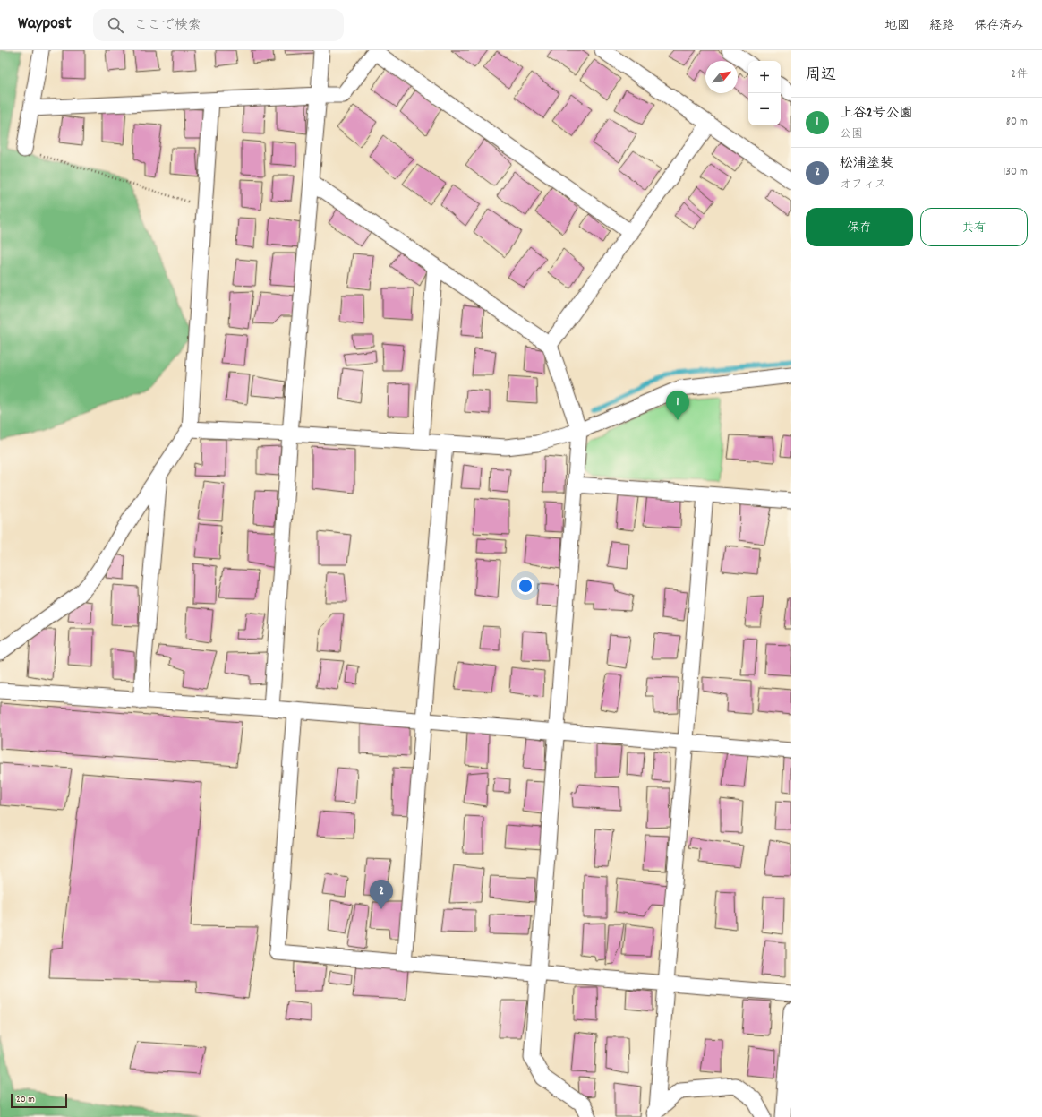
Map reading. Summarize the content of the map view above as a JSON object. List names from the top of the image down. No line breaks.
{"scale_bar":"20 m","north":"top right","page":{"header":"Waypost","search":"ここで検索","nav":["地図","経路","保存済み"],"heading":["周辺","2件"],"map_buttons":["+","−"],"list":[{"mark":"1","name":"上谷2号公園","note":"公園","value":"80 m"},{"mark":"2","name":"松浦塗装","note":"オフィス","value":"130 m"}],"buttons":["保存","共有"],"pins":["1","2"],"scale":"20 m"}}
